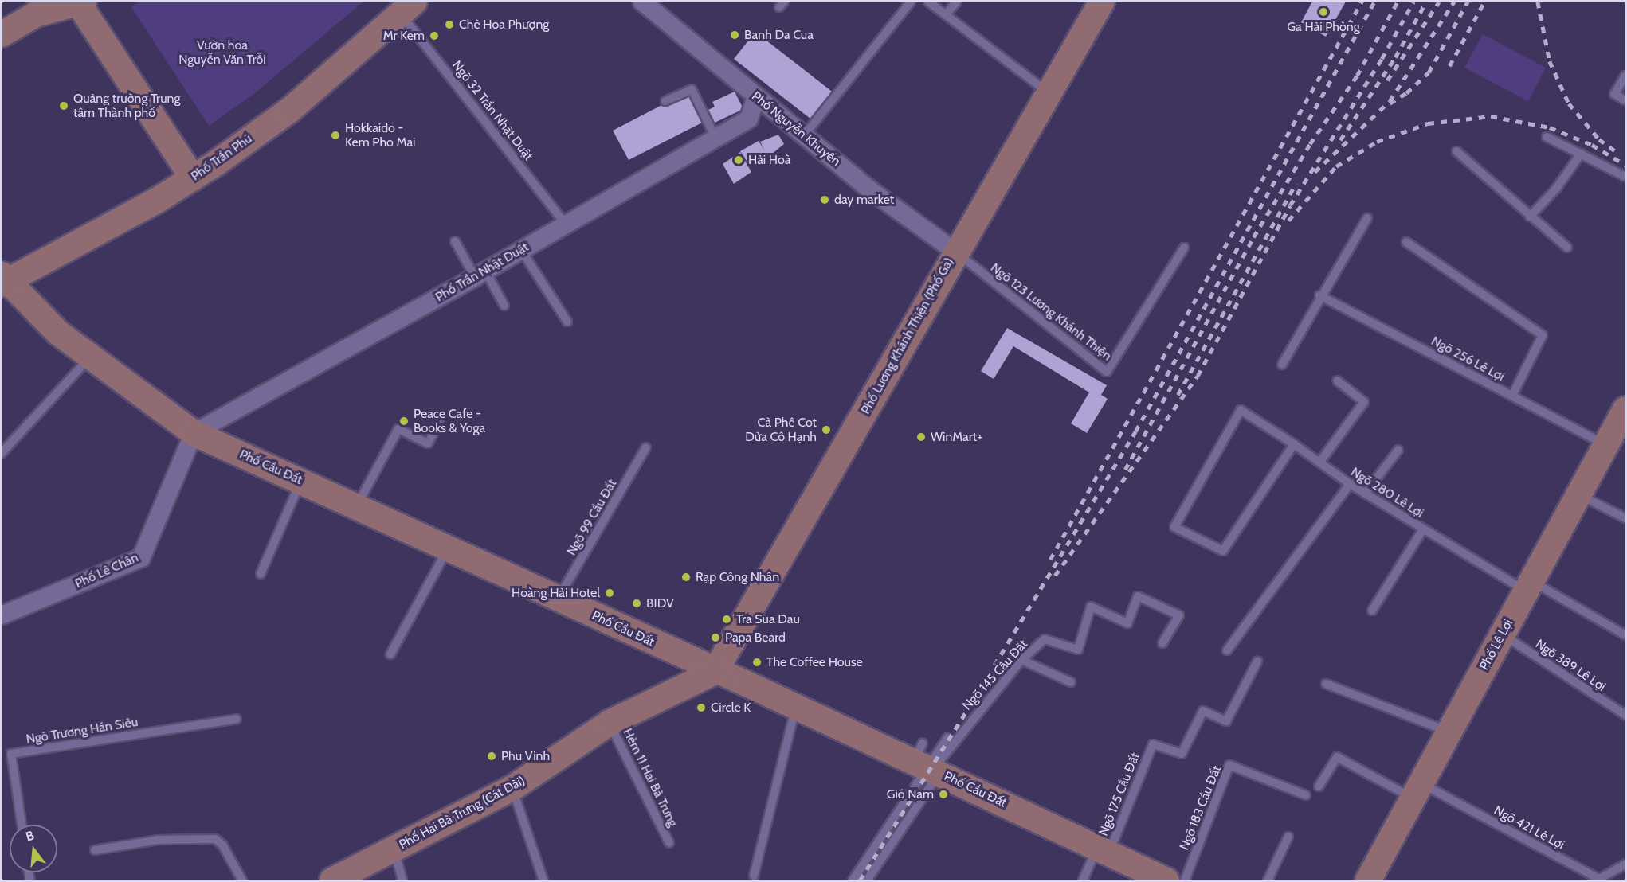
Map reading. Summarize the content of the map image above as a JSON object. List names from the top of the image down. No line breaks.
{"streets":{"main road":["Phố Trần Phú","Phố Lương Khánh Thiện (Phố Ga)","Phố Cầu Đất","Phố Lê Lợi","Phố Hai Bà Trưng (Cát Dài)"],"street":["Phố Nguyễn Khuyến","Phố Trần Nhật Duật","Phố Lê Chân"],"lane":["Ngõ 32 Trần Nhật Duật","Ngõ 123 Lương Khánh Thiện","Ngõ 256 Lê Lợi","Ngõ 280 Lê Lợi","Ngõ 99 Cầu Đất","Ngõ 389 Lê Lợi","Ngõ 145 Cầu Đất","Ngõ Trương Hán Siêu","Hẻm 11 Hai Bà Trưng","Ngõ 175 Cầu Đất","Ngõ 183 Cầu Đất","Ngõ 421 Lê Lợi"]},"crossings":[["Ngõ 32 Trần Nhật Duật","Phố Trần Phú"],["Ngõ 32 Trần Nhật Duật","Phố Trần Nhật Duật"],["Phố Nguyễn Khuyến","Phố Trần Nhật Duật"],["Phố Nguyễn Khuyến","Ngõ 123 Lương Khánh Thiện"],["Phố Nguyễn Khuyến","Phố Lương Khánh Thiện (Phố Ga)"],["Phố Trần Phú","Phố Cầu Đất"],["Phố Trần Nhật Duật","Phố Cầu Đất"],["Phố Trần Nhật Duật","Phố Lê Chân"],["Ngõ 123 Lương Khánh Thiện","Phố Lương Khánh Thiện (Phố Ga)"],["Phố Lương Khánh Thiện (Phố Ga)","Phố Cầu Đất"],["Phố Lương Khánh Thiện (Phố Ga)","Phố Hai Bà Trưng (Cát Dài)"],["Ngõ 256 Lê Lợi","Phố Lê Lợi"],["Phố Cầu Đất","Ngõ 99 Cầu Đất"],["Phố Cầu Đất","Phố Lê Chân"],["Phố Cầu Đất","Ngõ 145 Cầu Đất"],["Phố Cầu Đất","Ngõ 175 Cầu Đất"],["Phố Cầu Đất","Phố Hai Bà Trưng (Cát Dài)"],["Ngõ 280 Lê Lợi","Phố Lê Lợi"],["Phố Lê Lợi","Ngõ 389 Lê Lợi"],["Phố Lê Lợi","Ngõ 421 Lê Lợi"],["Hẻm 11 Hai Bà Trưng","Phố Hai Bà Trưng (Cát Dài)"]],"parks":["Vườn hoa Nguyễn Văn Trỗi"],"places":["Ga Hải Phòng","Chè Hoa Phượng","Banh Da Cua","Mr Kem","Quảng trường Trung tâm Thành phố","Hokkaido - Kem Pho Mai","Hải Hoà","day market","Peace Cafe - Books & Yoga","Cà Phê Cot Dửa Cô Hạnh","WinMart+","Rạp Công Nhân","Hoàng Hải Hotel","BIDV","Tra Sua Dau","Papa Beard","The Coffee House","Circle K","Phu Vinh","Gió Nam"],"north":"top"}
